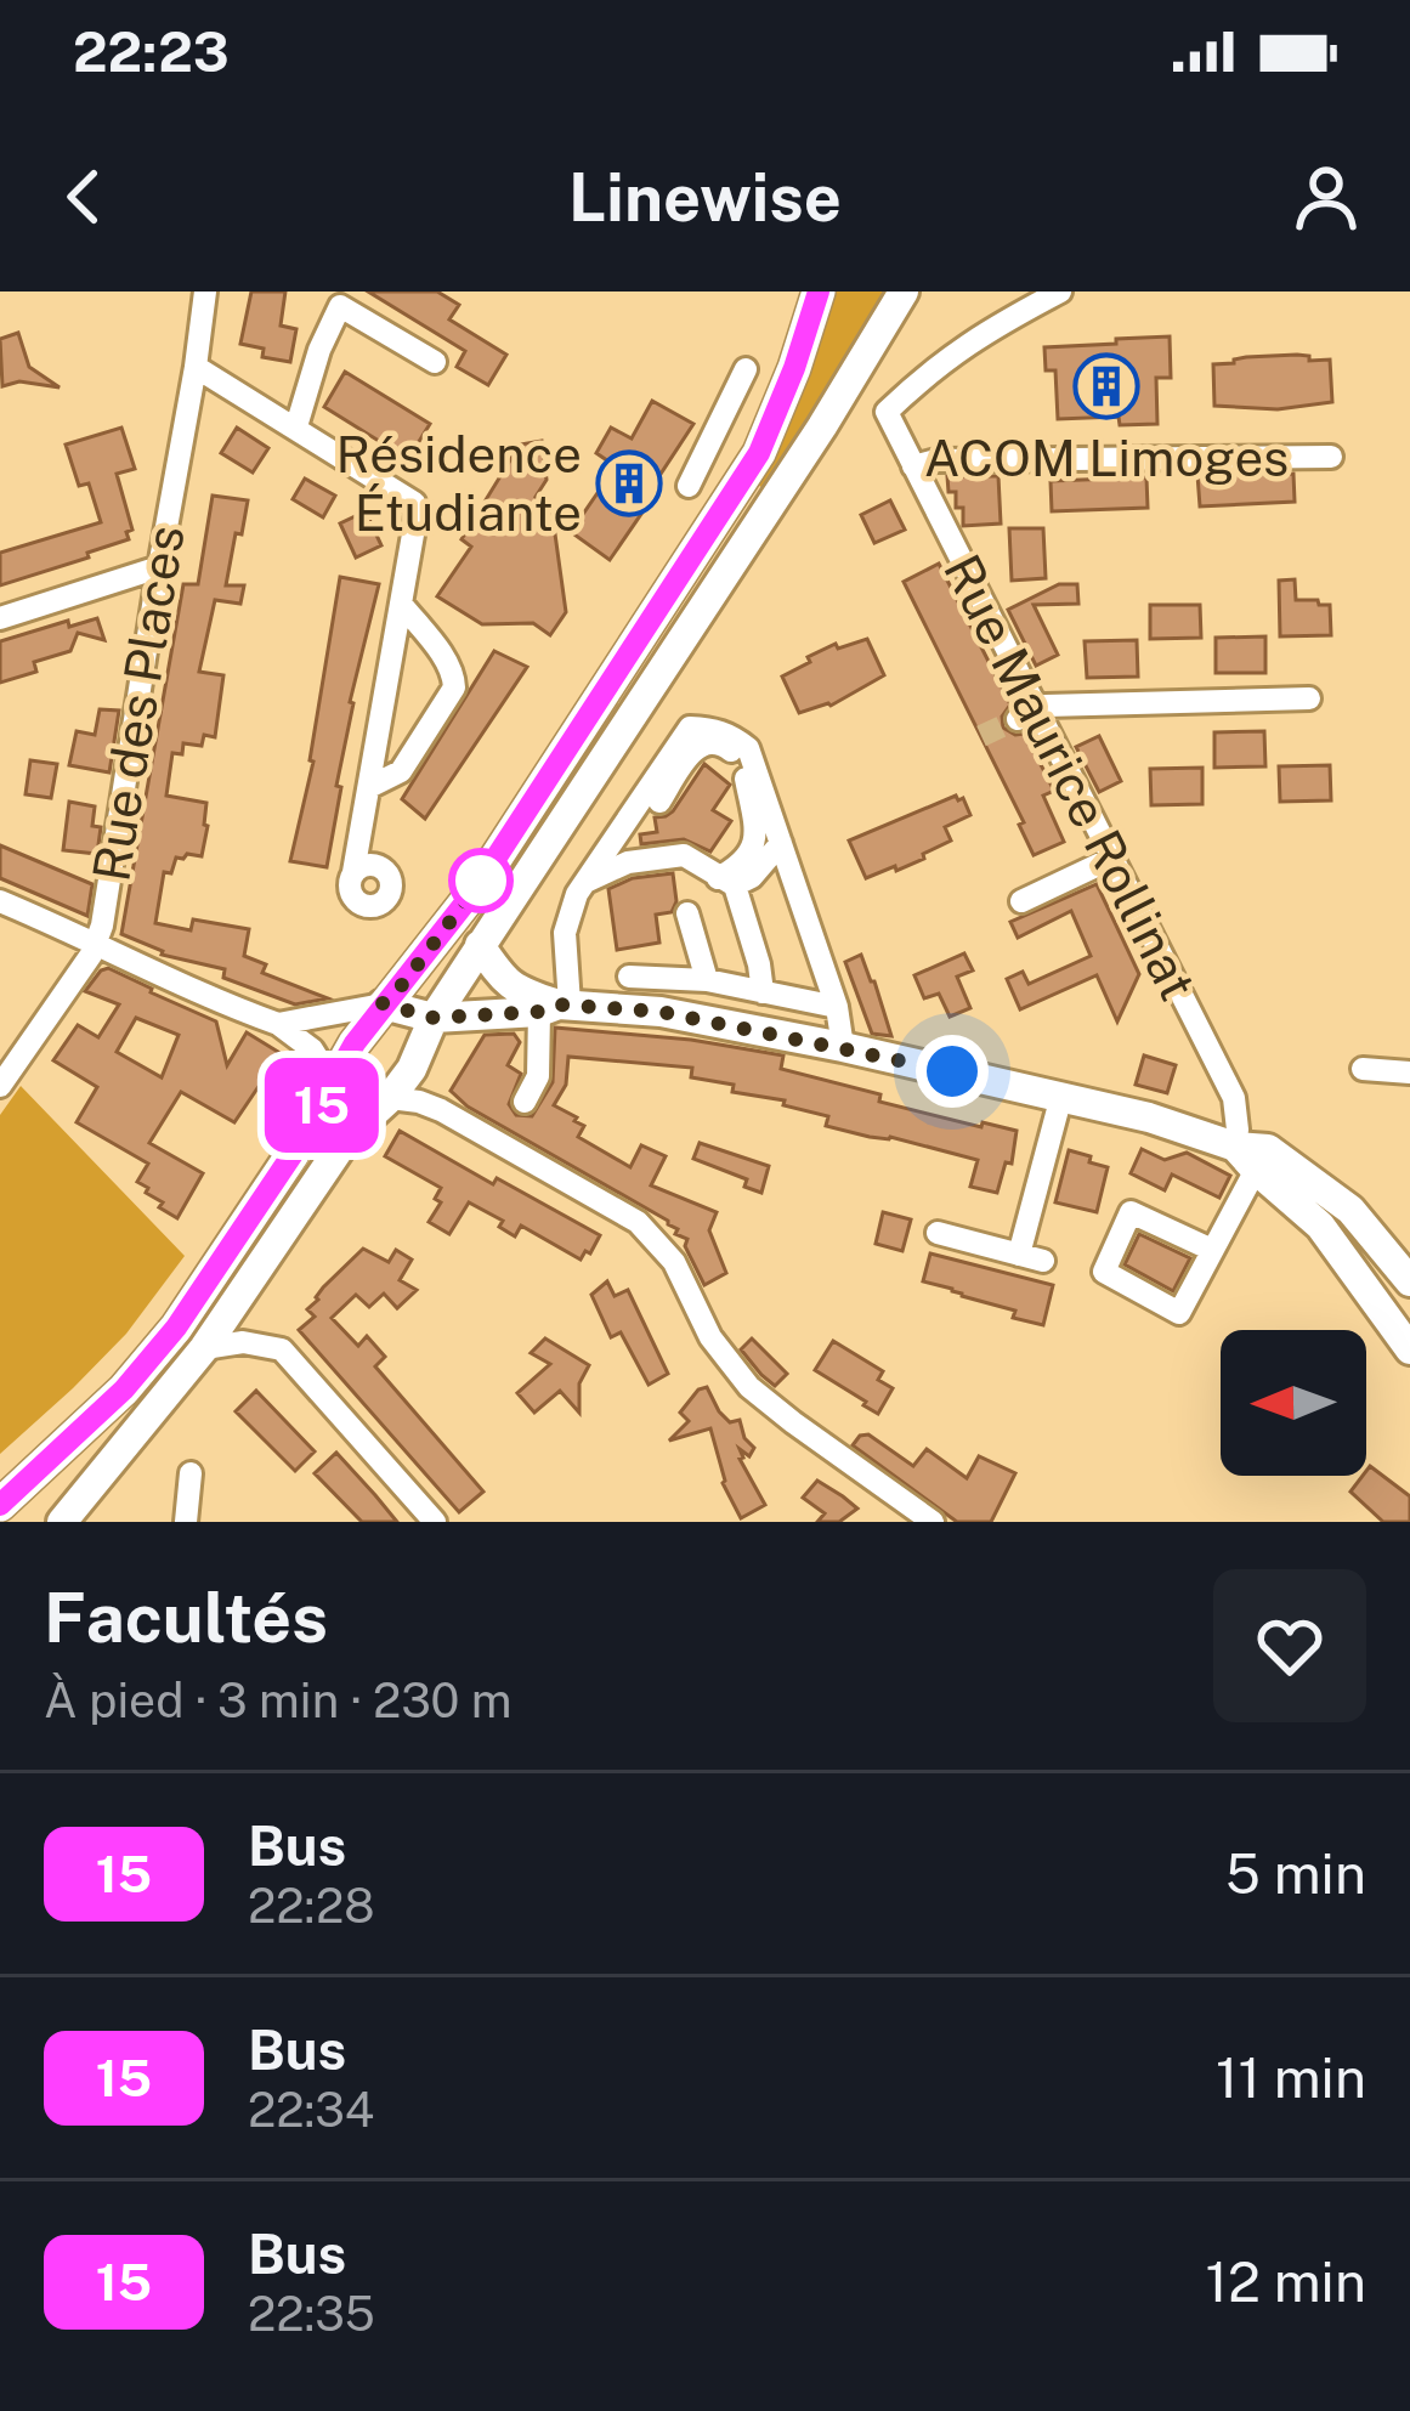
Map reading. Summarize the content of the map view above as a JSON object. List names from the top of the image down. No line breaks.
{"streets":{"street":["Rue des Places","Rue Maurice Rollinat"]},"places":{"building":["ACOM Limoges","Résidence Étudiante"]},"lines":["bus line 15"],"north":"left","page":{"status":"22:23","header":"Linewise","on_map":"15","heading":["Facultés","À pied · 3 min · 230 m"],"list":[{"mark":"15","name":"Bus","note":"22:28","value":"5 min"},{"mark":"15","name":"Bus","note":"22:34","value":"11 min"},{"mark":"15","name":"Bus","note":"22:35","value":"12 min"}]}}
